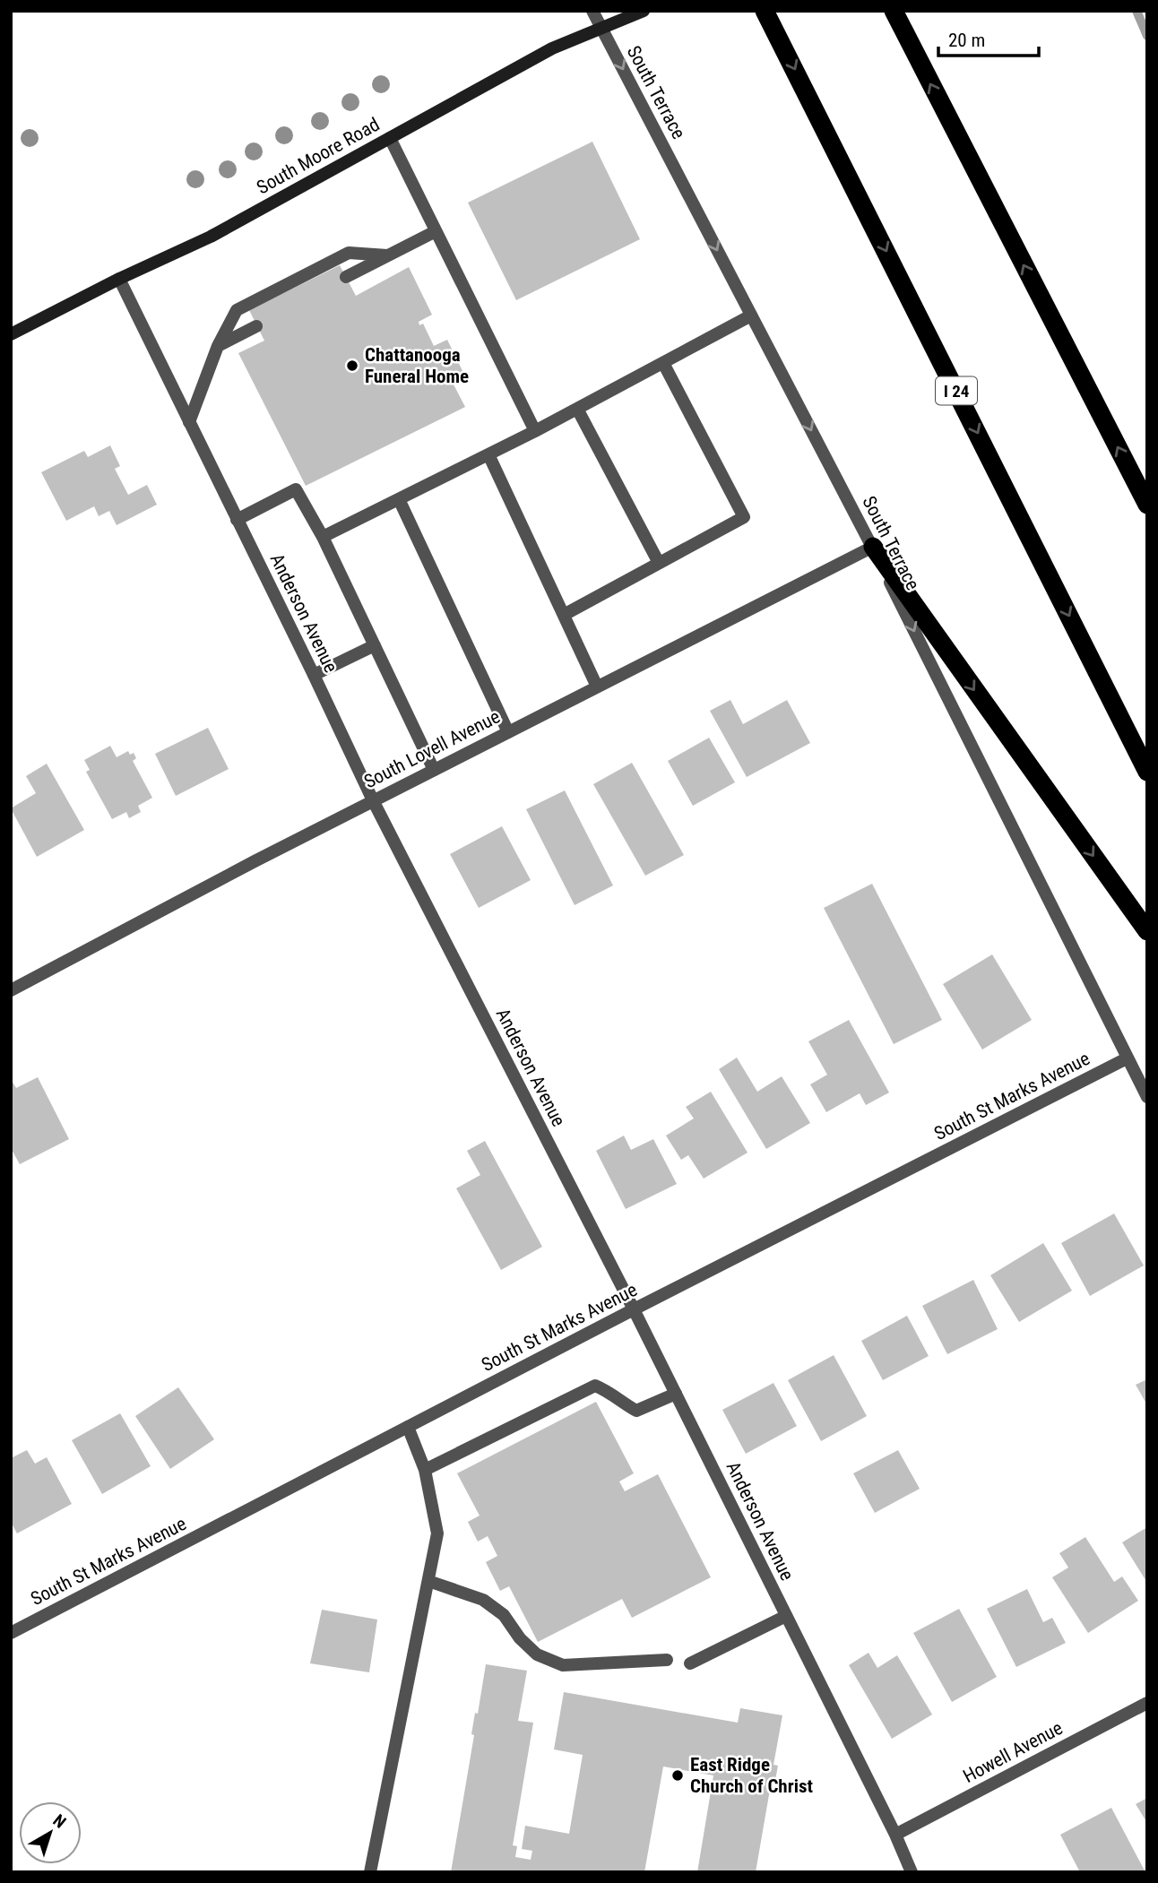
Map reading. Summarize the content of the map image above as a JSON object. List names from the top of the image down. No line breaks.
{"streets":{"highway":["I 24"],"main road":["South Moore Road"],"street":["South Terrace","Anderson Avenue","South Lovell Avenue","South St Marks Avenue","Howell Avenue"]},"crossings":[["South Terrace","South Moore Road"],["South Terrace","South Lovell Avenue"],["South Terrace","South St Marks Avenue"],["South Moore Road","Anderson Avenue"],["Anderson Avenue","South Lovell Avenue"],["Anderson Avenue","South St Marks Avenue"],["Anderson Avenue","Howell Avenue"]],"one_way":["South Terrace"],"places":["Chattanooga Funeral Home","East Ridge Church of Christ"],"scale_bar":"20 m","north":"top right"}
